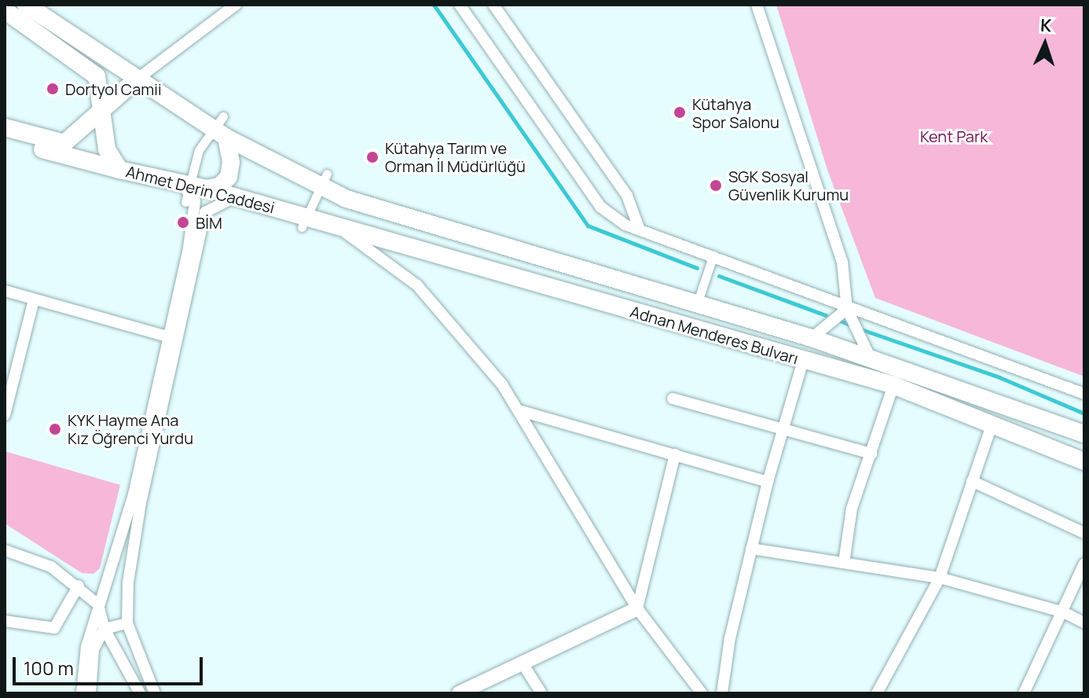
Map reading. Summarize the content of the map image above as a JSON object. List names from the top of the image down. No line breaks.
{"streets":{"main road":["Ahmet Derin Caddesi","Adnan Menderes Bulvarı"]},"crossings":[["Ahmet Derin Caddesi","Adnan Menderes Bulvarı"]],"parks":["Kent Park"],"places":["Dortyol Camii","Kütahya Spor Salonu","Kütahya Tarım ve Orman İl Müdürlüğü","SGK Sosyal Güvenlik Kurumu","BİM","KYK Hayme Ana Kız Öğrenci Yurdu"],"scale_bar":"100 m","north":"top"}
